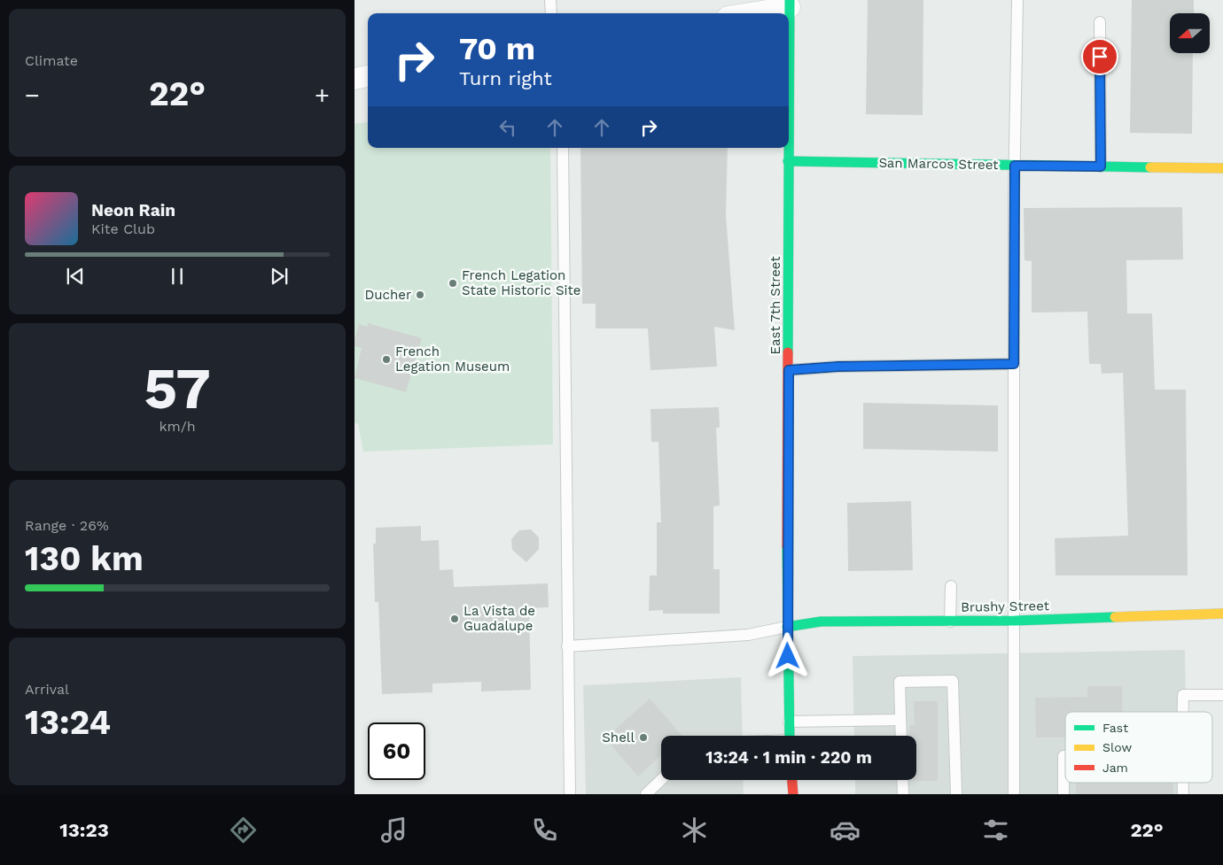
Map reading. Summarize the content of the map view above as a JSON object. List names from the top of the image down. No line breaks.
{"streets":{"street":["San Marcos Street","East 7th Street","Brushy Street"]},"crossings":[["San Marcos Street","East 7th Street"],["East 7th Street","Brushy Street"]],"places":["French Legation State Historic Site","Ducher","French Legation Museum","La Vista de Guadalupe","Shell"],"legend":["Fast","Slow","Jam"],"north":"left","page":{"tile":["Climate",["57","km/h"],["Range · 26%","130 km"],["Arrival","13:24"]],"turn":["70 m","Turn right"],"heat":["−","22°","+"],"song":["Neon Rain","Kite Club"],"limit":"60","trip":"13:24 · 1 min · 220 m","tabs":["13:23","22°"]}}
